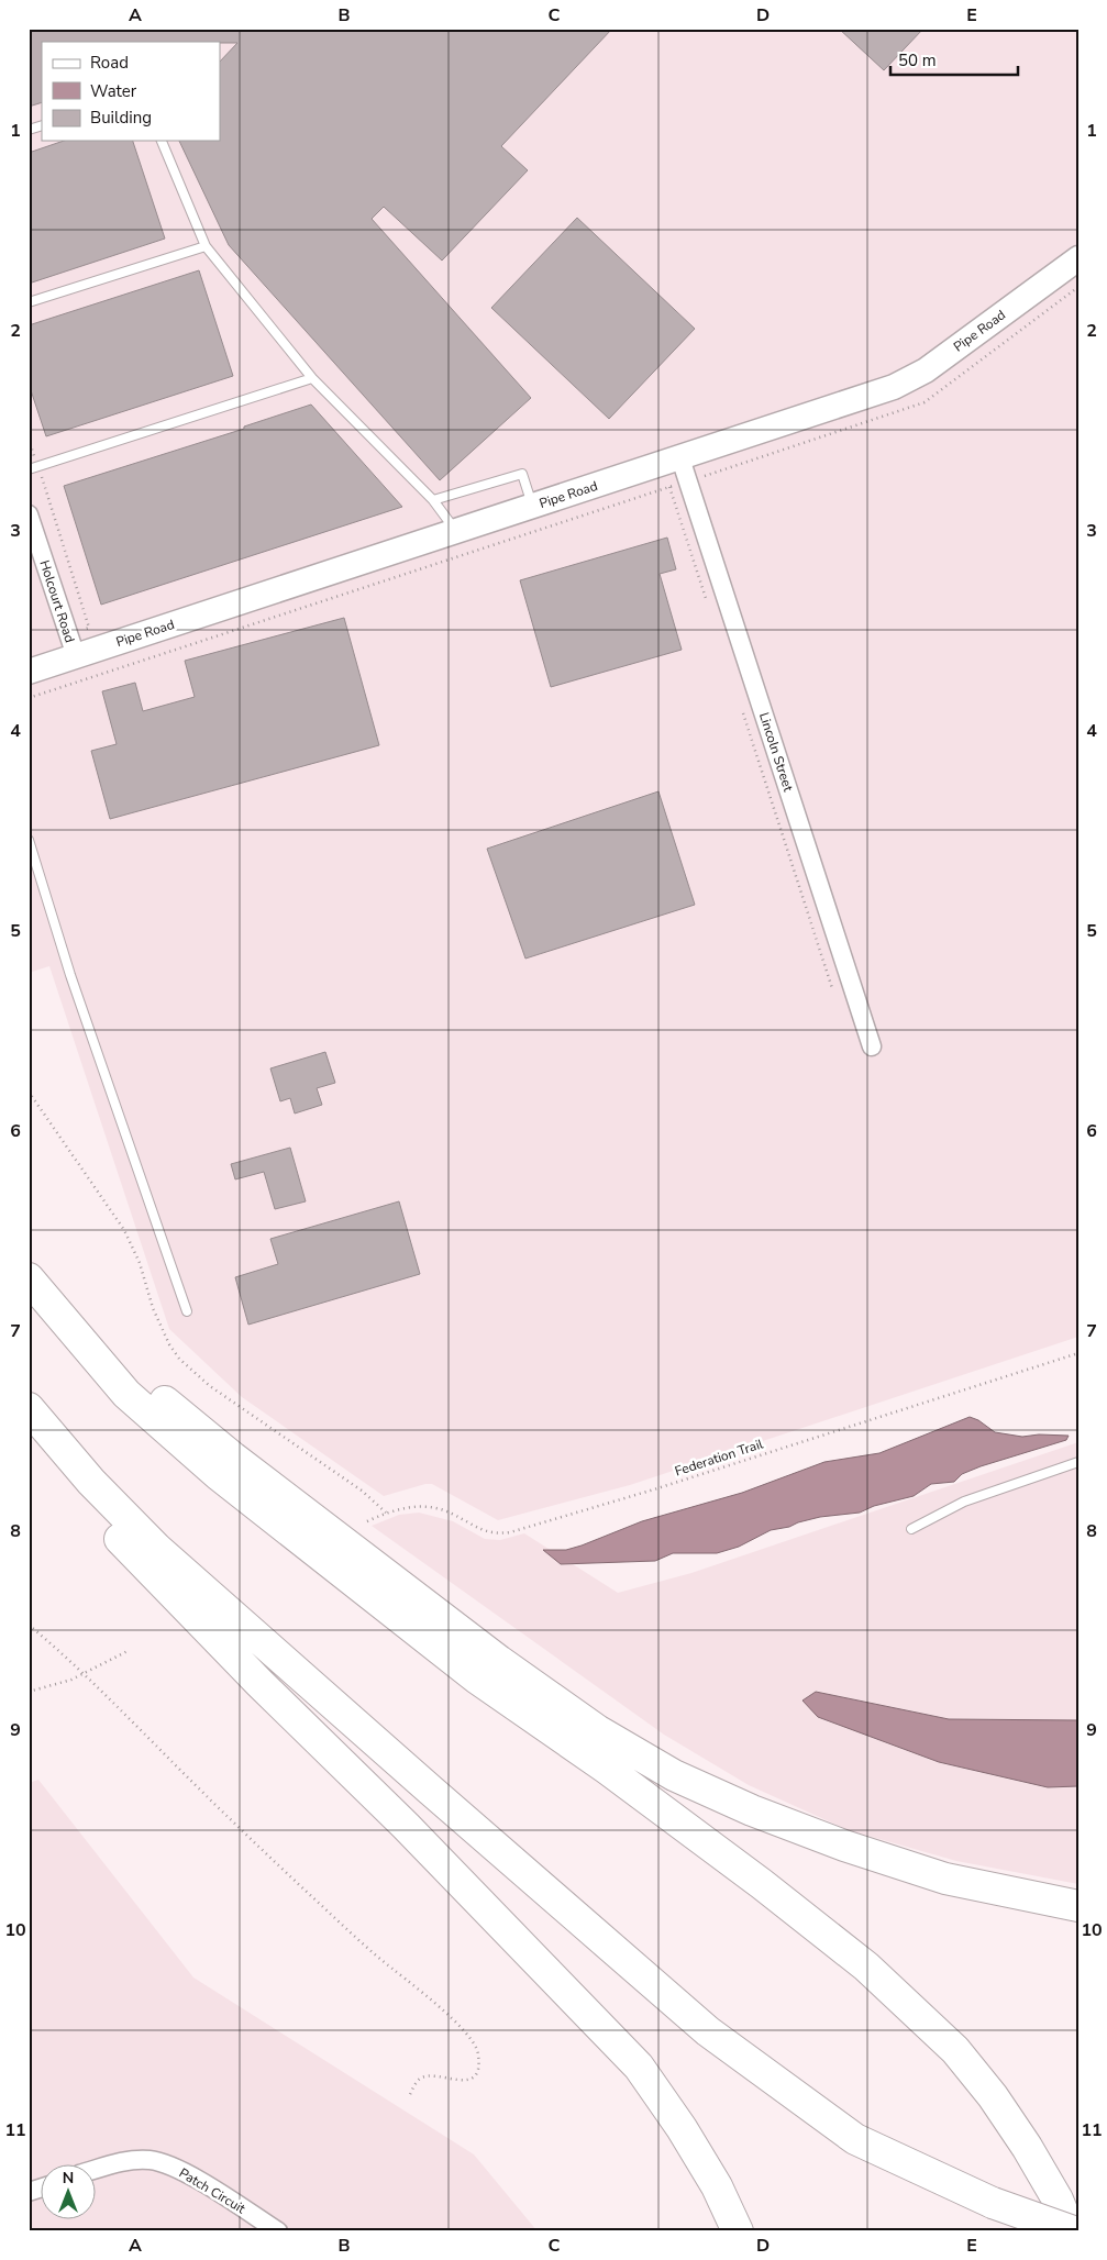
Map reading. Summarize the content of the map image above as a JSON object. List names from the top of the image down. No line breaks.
{"streets":{"street":["Pipe Road","Holcourt Road","Lincoln Street","Patch Circuit"],"path":["Federation Trail"]},"crossings":[["Pipe Road","Holcourt Road"],["Pipe Road","Lincoln Street"]],"legend":["Road","Water","Building"],"scale_bar":"50 m","north":"top","grid":{"columns":["A","B","C","D","E"],"rows":["1","2","3","4","5","6","7","8","9","10","11"]}}
